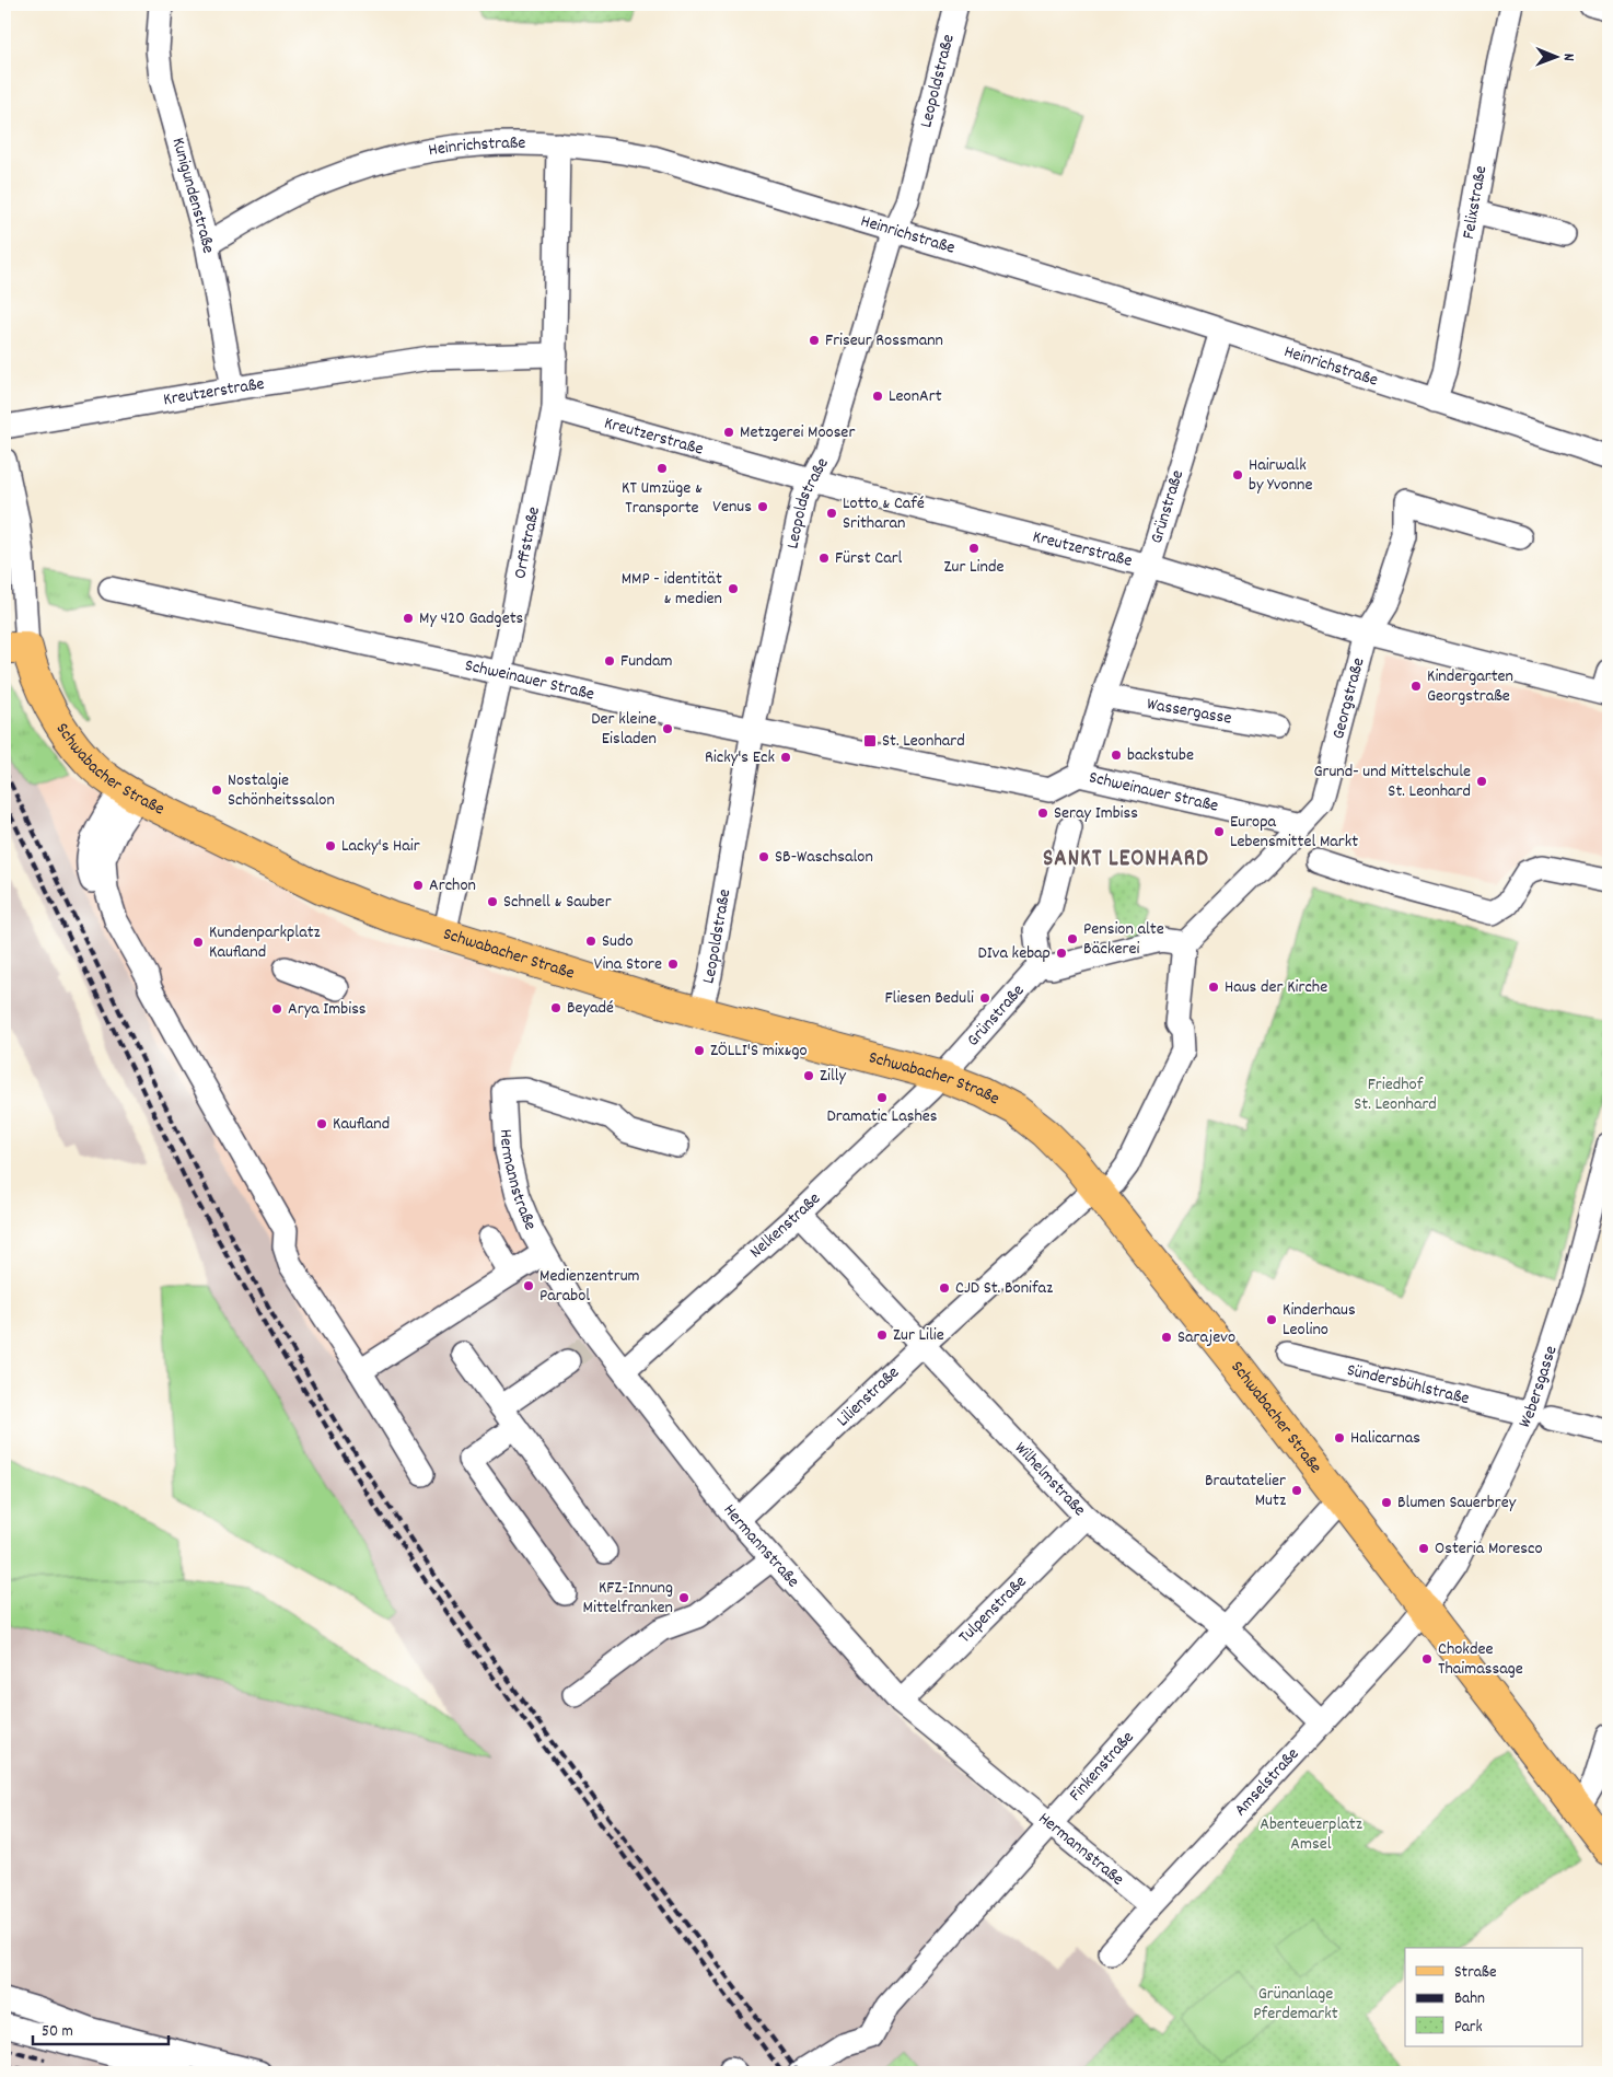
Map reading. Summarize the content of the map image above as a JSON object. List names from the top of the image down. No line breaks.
{"streets":{"main road":["Schwabacher Straße"],"street":["Leopoldstraße","Heinrichstraße","Kunigundenstraße","Felixstraße","Kreutzerstraße","Grünstraße","Orffstraße","Schweinauer Straße","Georgstraße","Wassergasse","Hermannstraße","Nelkenstraße","Sündersbühlstraße","Webersgasse","Lilienstraße","Wilhelmstraße","Tulpenstraße","Finkenstraße","Amselstraße"]},"crossings":[["Leopoldstraße","Heinrichstraße"],["Leopoldstraße","Kreutzerstraße"],["Leopoldstraße","Schweinauer Straße"],["Leopoldstraße","Schwabacher Straße"],["Heinrichstraße","Kunigundenstraße"],["Heinrichstraße","Felixstraße"],["Heinrichstraße","Grünstraße"],["Heinrichstraße","Orffstraße"],["Kunigundenstraße","Kreutzerstraße"],["Kreutzerstraße","Grünstraße"],["Kreutzerstraße","Orffstraße"],["Kreutzerstraße","Georgstraße"],["Grünstraße","Schweinauer Straße"],["Grünstraße","Wassergasse"],["Grünstraße","Schwabacher Straße"],["Grünstraße","Nelkenstraße"],["Orffstraße","Schweinauer Straße"],["Orffstraße","Schwabacher Straße"],["Schweinauer Straße","Georgstraße"],["Georgstraße","Lilienstraße"],["Schwabacher Straße","Nelkenstraße"],["Schwabacher Straße","Webersgasse"],["Schwabacher Straße","Lilienstraße"],["Schwabacher Straße","Finkenstraße"],["Schwabacher Straße","Amselstraße"],["Hermannstraße","Nelkenstraße"],["Hermannstraße","Lilienstraße"],["Hermannstraße","Tulpenstraße"],["Hermannstraße","Finkenstraße"],["Hermannstraße","Amselstraße"],["Nelkenstraße","Wilhelmstraße"],["Sündersbühlstraße","Webersgasse"],["Webersgasse","Amselstraße"],["Lilienstraße","Wilhelmstraße"],["Wilhelmstraße","Tulpenstraße"],["Wilhelmstraße","Finkenstraße"],["Wilhelmstraße","Amselstraße"]],"districts":["SANKT LEONHARD"],"parks":["Friedhof St. Leonhard","Abenteuerplatz Amsel","Grünanlage Pferdemarkt"],"places":{"other":["Friseur Rossmann","LeonArt","Metzgerei Mooser","KT Umzüge & Transporte","Hairwalk by Yvonne","Venus","Lotto & Café Sritharan","Zur Linde","Fürst Carl","MMP - identität & medien","My 420 Gadgets","Fundam","Kindergarten Georgstraße","Der kleine Eisladen","backstube","Ricky's Eck","Grund- und Mittelschule St. Leonhard","Nostalgie Schönheitssalon","Seray Imbiss","Europa Lebensmittel Markt","Lacky's Hair","SB-Waschsalon","Archon","Schnell & Sauber","Pension alte Bäckerei","Sudo","Kundenparkplatz Kaufland","DIva kebap","Vina Store","Haus der Kirche","Fliesen Beduli","Beyadé","Arya Imbiss","ZÖLLI'S mix&go","Zilly","Dramatic Lashes","Kaufland","Medienzentrum Parabol","CJD St. Bonifaz","Kinderhaus Leolino","Zur Lilie","Sarajevo","Halicarnas","Brautatelier Mutz","Blumen Sauerbrey","Osteria Moresco","KFZ-Innung Mittelfranken","Chokdee Thaimassage"],"transit":["St. Leonhard"]},"legend":["Straße","Bahn","Park"],"scale_bar":"50 m","north":"right"}
